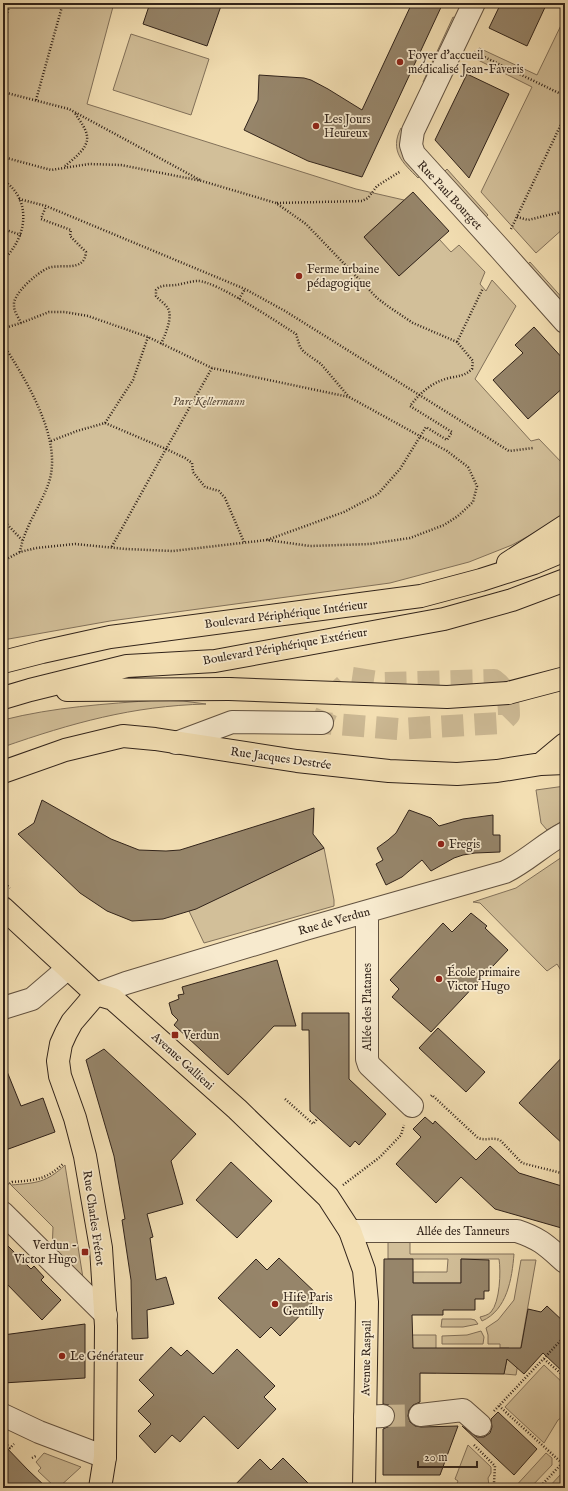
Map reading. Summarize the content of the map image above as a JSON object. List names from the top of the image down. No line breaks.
{"streets":{"main road":["Boulevard Périphérique Intérieur","Boulevard Périphérique Extérieur","Rue Jacques Destrée","Avenue Gallieni","Rue Charles Frérot","Avenue Raspail"],"street":["Rue Paul Bourget","Rue de Verdun","Allée des Platanes","Allée des Tanneurs"]},"crossings":[["Rue de Verdun","Allée des Platanes"],["Rue de Verdun","Avenue Gallieni"],["Rue de Verdun","Rue Charles Frérot"],["Avenue Gallieni","Rue Charles Frérot"],["Avenue Gallieni","Allée des Tanneurs"],["Avenue Gallieni","Avenue Raspail"],["Allée des Tanneurs","Avenue Raspail"]],"parks":["Parc Kellermann"],"places":{"other":["Foyer d'accueil médicalisé Jean-Faveris","Les Jours Heureux","Ferme urbaine pédagogique","Fregis","École primaire Victor Hugo","Hife Paris Gentilly","Le Générateur"],"transit":["Verdun","Verdun - Victor Hugo"]},"scale_bar":"20 m"}
